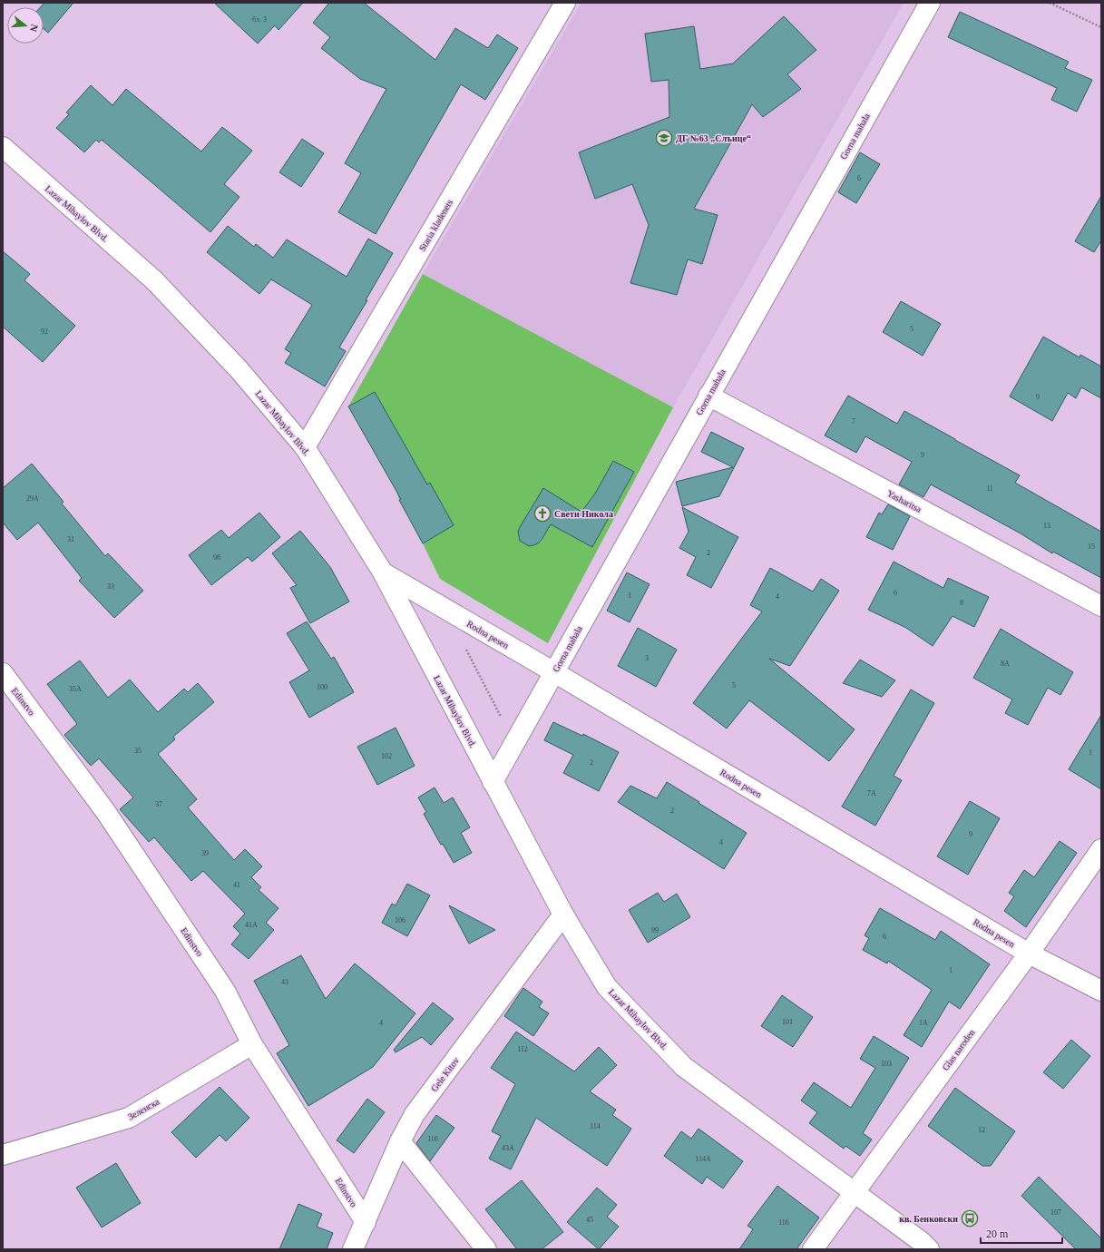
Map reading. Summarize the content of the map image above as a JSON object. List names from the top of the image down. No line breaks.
{"streets":{"street":["Gorna mahala","Lazar Mihaylov Blvd.","Staria kladenets","Yasharitsa","Rodna pesen","Edinstvo","Glas naroden","Gele Kitov","Зеленска"]},"crossings":[["Gorna mahala","Lazar Mihaylov Blvd."],["Gorna mahala","Yasharitsa"],["Gorna mahala","Rodna pesen"],["Lazar Mihaylov Blvd.","Staria kladenets"],["Lazar Mihaylov Blvd.","Rodna pesen"],["Lazar Mihaylov Blvd.","Glas naroden"],["Lazar Mihaylov Blvd.","Gele Kitov"],["Rodna pesen","Glas naroden"],["Edinstvo","Gele Kitov"],["Edinstvo","Зеленска"]],"places":{"school or university":["ДГ №63 „Слънце“"],"church":["Свети Никола"],"bus stop":["кв. Бенковски"]},"house_numbers":["бл. 3","6","5","92","9","7","9","11","29А","13","31","15","2","98","33","6","1","4","8","3","8А","5","100","35А","35","1","102","2","7А","37","2","9","4","39","41","106","41А","99","6","1","43","101","4","1А","112","103","114","12","110","43А","114А","107","45","116"],"scale_bar":"20 m","north":"right"}
